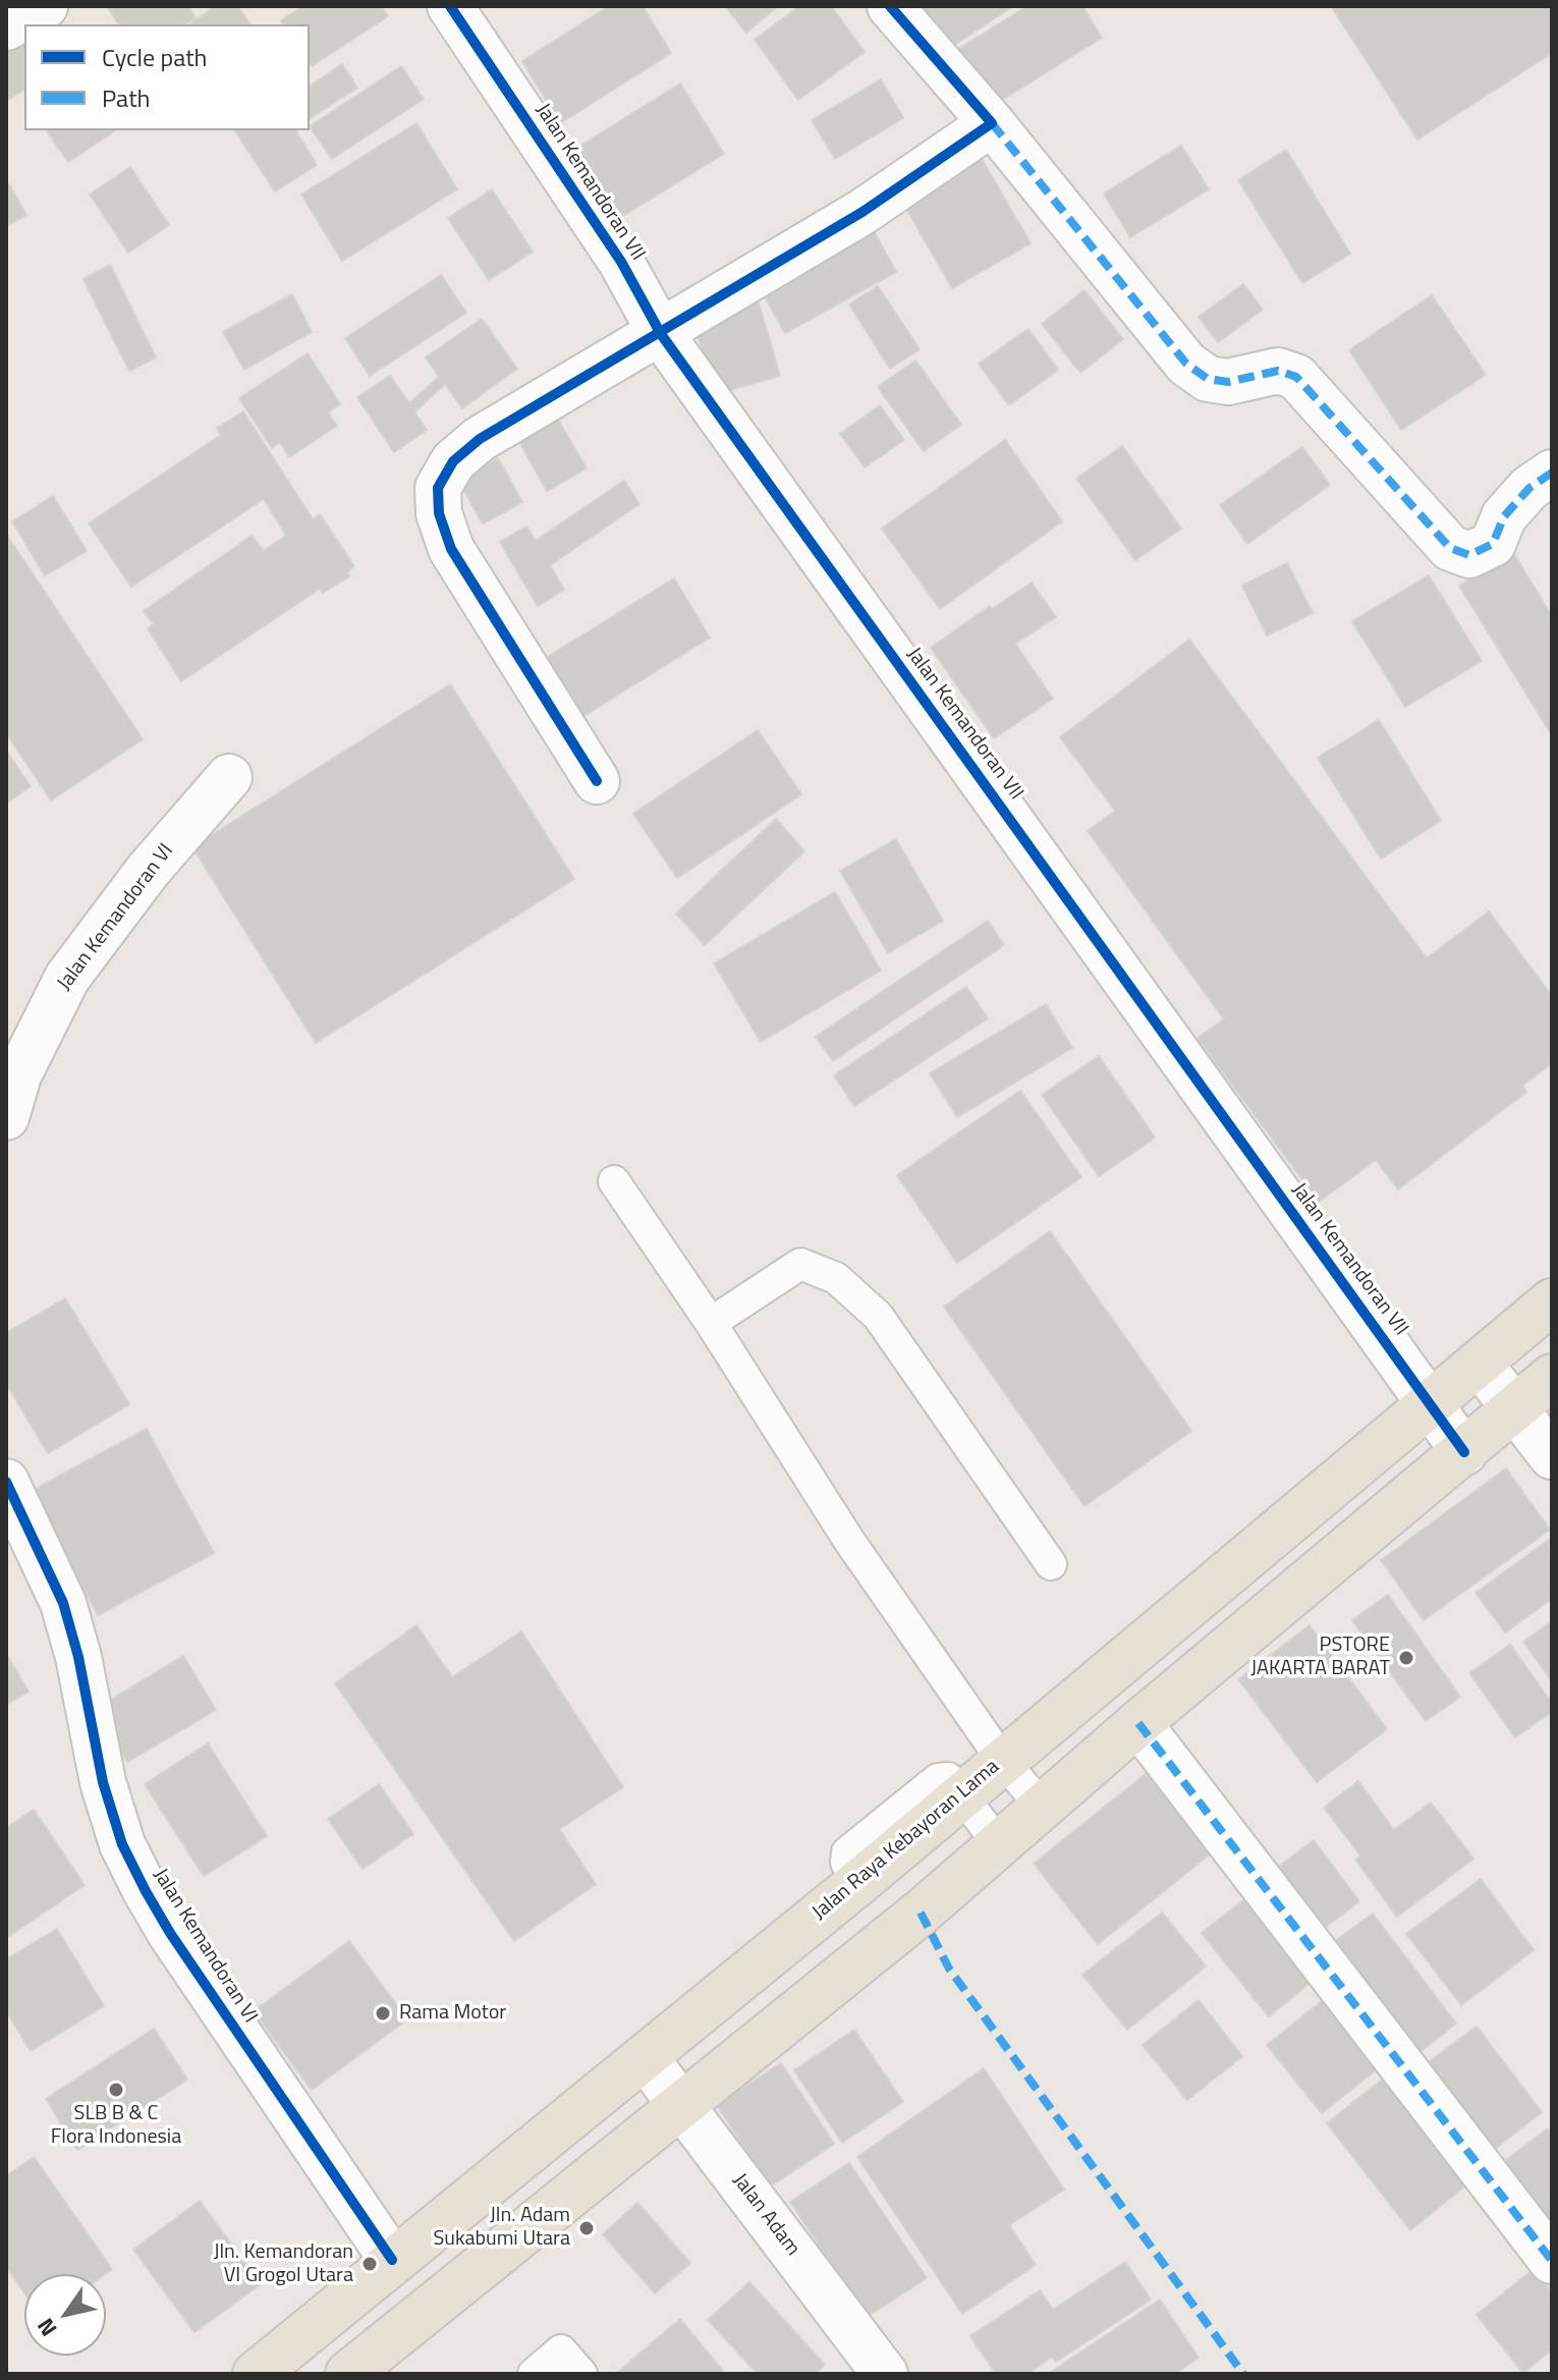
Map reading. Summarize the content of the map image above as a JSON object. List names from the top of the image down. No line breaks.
{"streets":{"main road":["Jalan Raya Kebayoran Lama"],"street":["Jalan Kemandoran VII","Jalan Kemandoran VI","Jalan Adam"]},"crossings":[["Jalan Kemandoran VII","Jalan Raya Kebayoran Lama"],["Jalan Kemandoran VI","Jalan Raya Kebayoran Lama"],["Jalan Raya Kebayoran Lama","Jalan Adam"]],"places":["PSTORE JAKARTA BARAT","Rama Motor","SLB B & C Flora Indonesia","Jln. Adam Sukabumi Utara","Jln. Kemandoran VI Grogol Utara"],"legend":["Cycle path","Path"],"north":"bottom left"}
